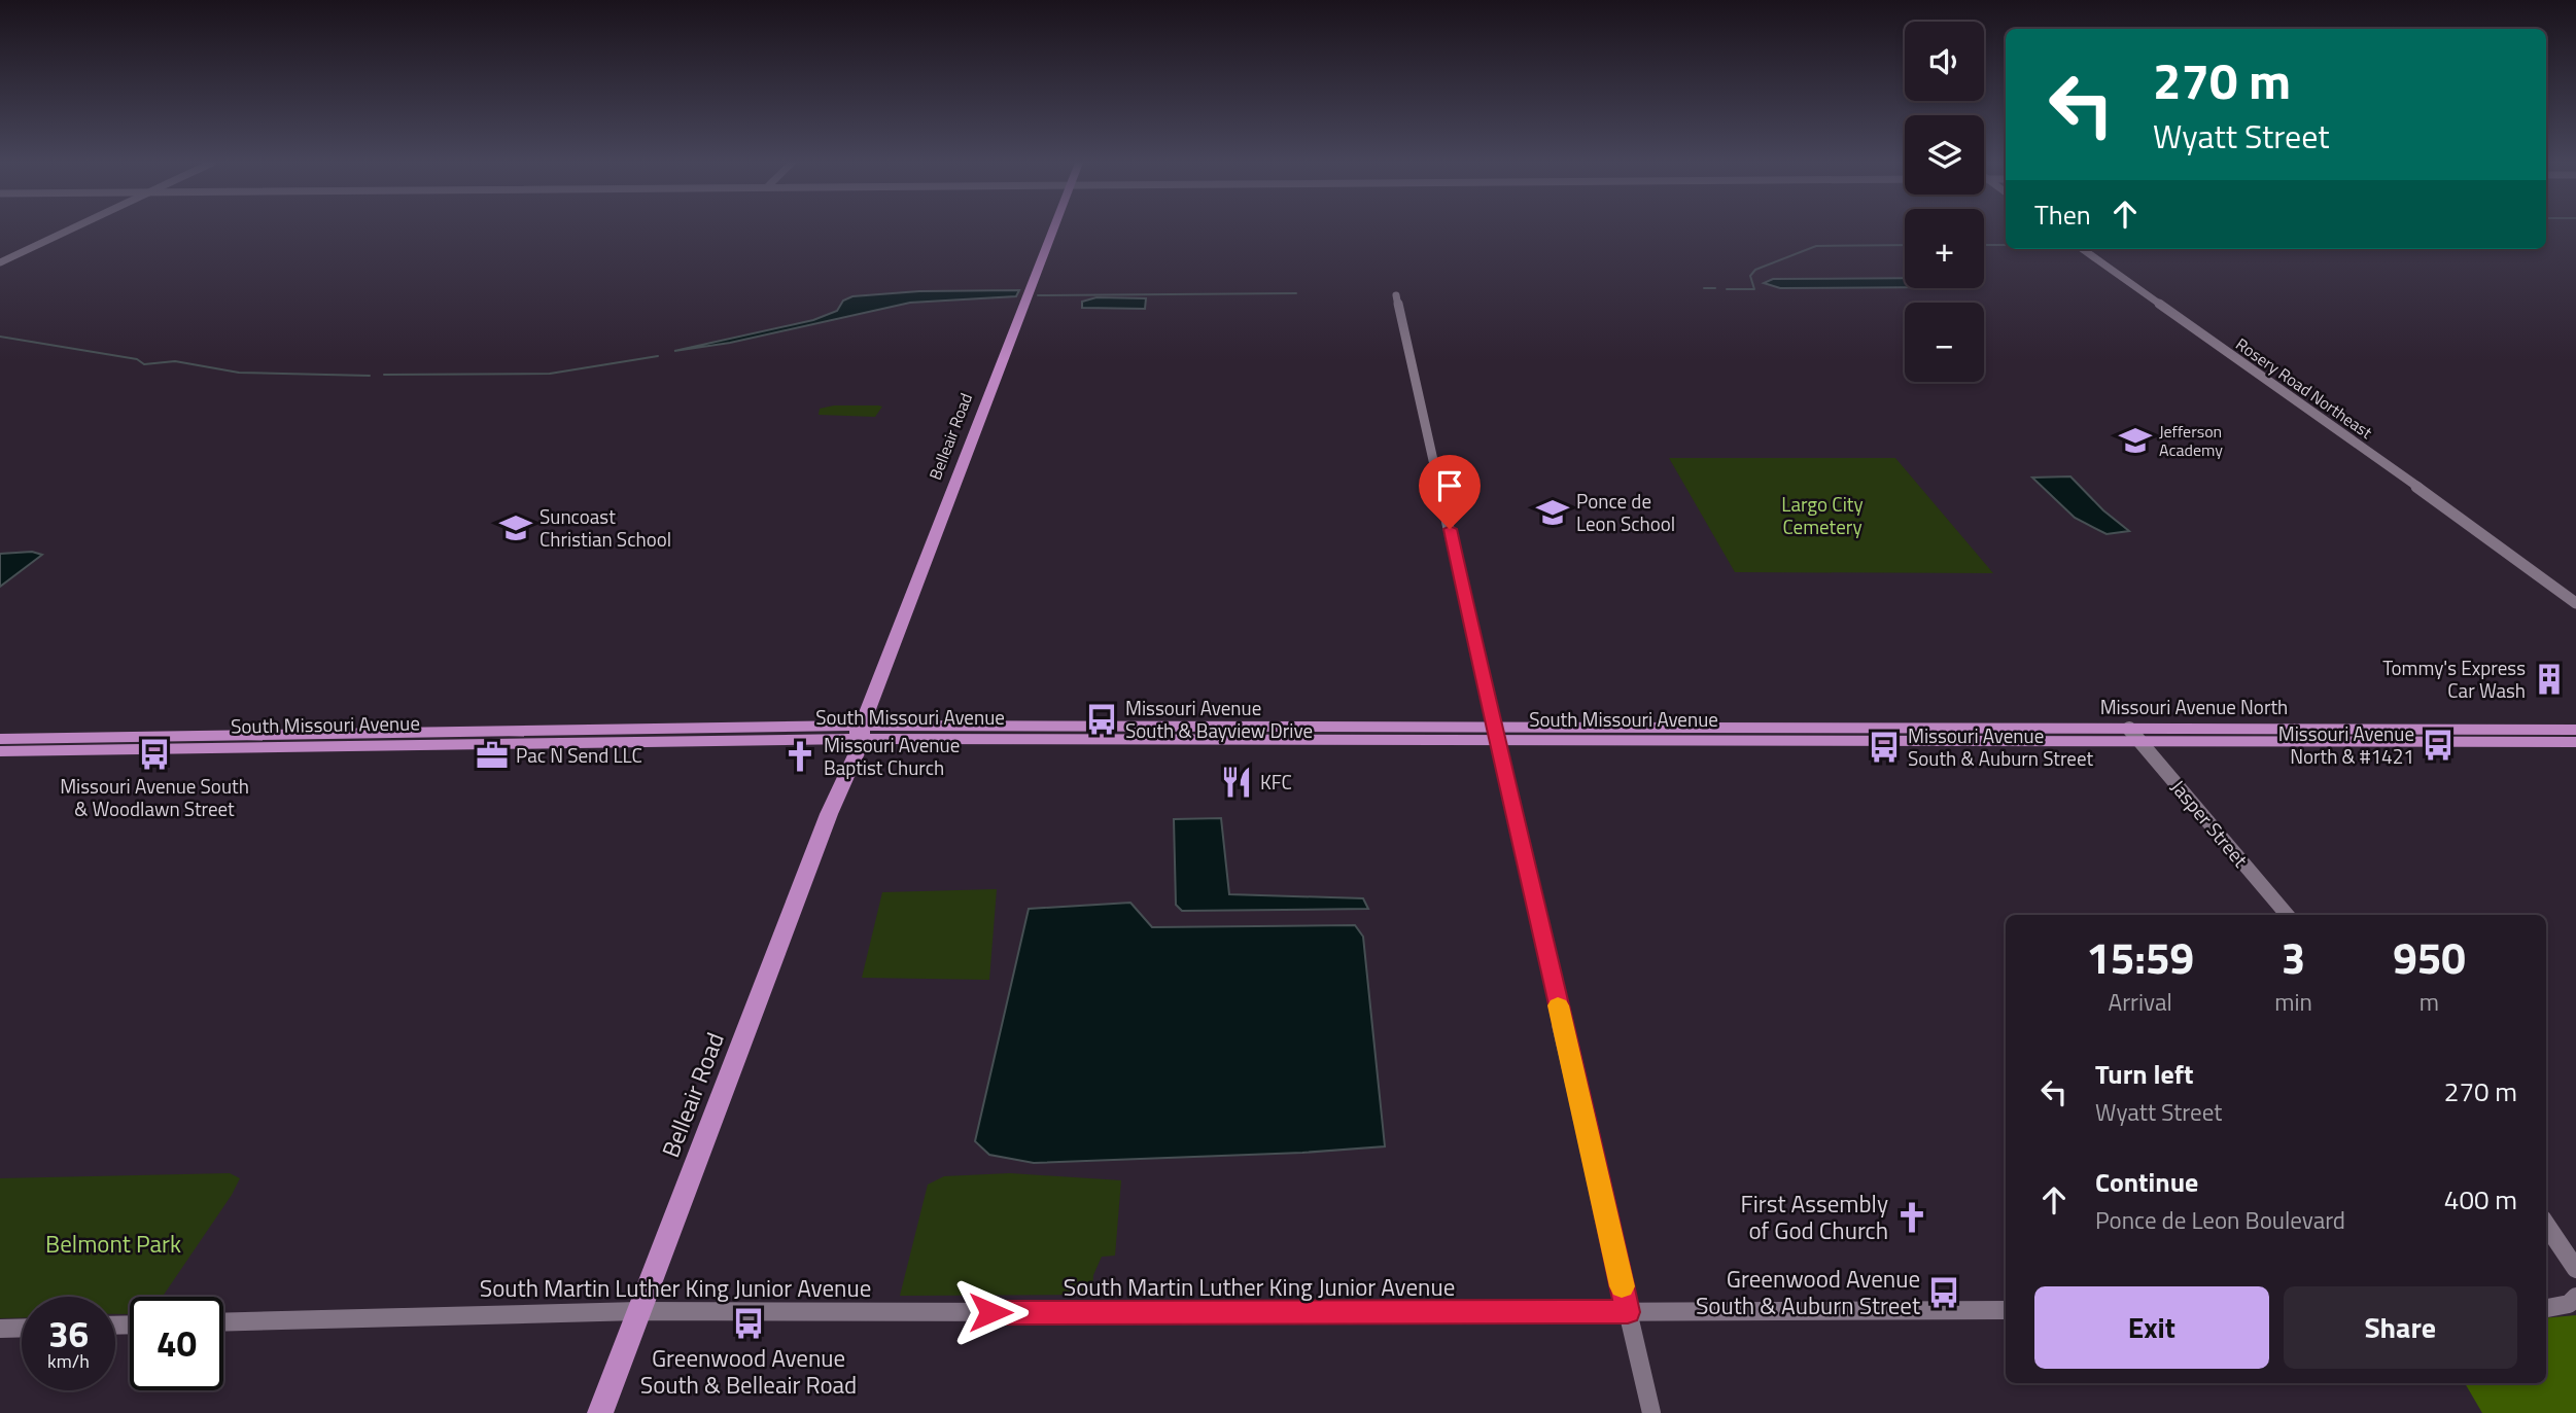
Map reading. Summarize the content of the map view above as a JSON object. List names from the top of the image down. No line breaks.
{"streets":{"main road":["Belleair Road","Missouri Avenue North","South Missouri Avenue"],"street":["Rosery Road Northeast","Jasper Street","South Martin Luther King Junior Avenue"]},"crossings":[["Belleair Road","South Missouri Avenue"],["Belleair Road","South Martin Luther King Junior Avenue"],["Missouri Avenue North","South Missouri Avenue"],["Missouri Avenue North","Jasper Street"]],"parks":["Largo City Cemetery","Belmont Park"],"places":{"school or university":["Jefferson Academy","Ponce de Leon School","Suncoast Christian School"],"building":["Tommy's Express Car Wash"],"bus stop":["Missouri Avenue South & Bayview Drive","Missouri Avenue North & #1421","Missouri Avenue South & Auburn Street","Missouri Avenue South & Woodlawn Street","Greenwood Avenue South & Auburn Street","Greenwood Avenue South & Belleair Road"],"office":["Pac N Send LLC"],"church":["Missouri Avenue Baptist Church","First Assembly of God Church"],"restaurant":["KFC"]},"page":{"map_buttons":["+","−"],"turn":["270 m","Wyatt Street"],"then":"Then","eta":["15:59","Arrival","3","min","950","m"],"list":[{"name":"Turn left","note":"Wyatt Street","value":"270 m"},{"name":"Continue","note":"Ponce de Leon Boulevard","value":"400 m"}],"buttons":["Exit","Share"],"speed":"36 km/h","limit":"40"}}
